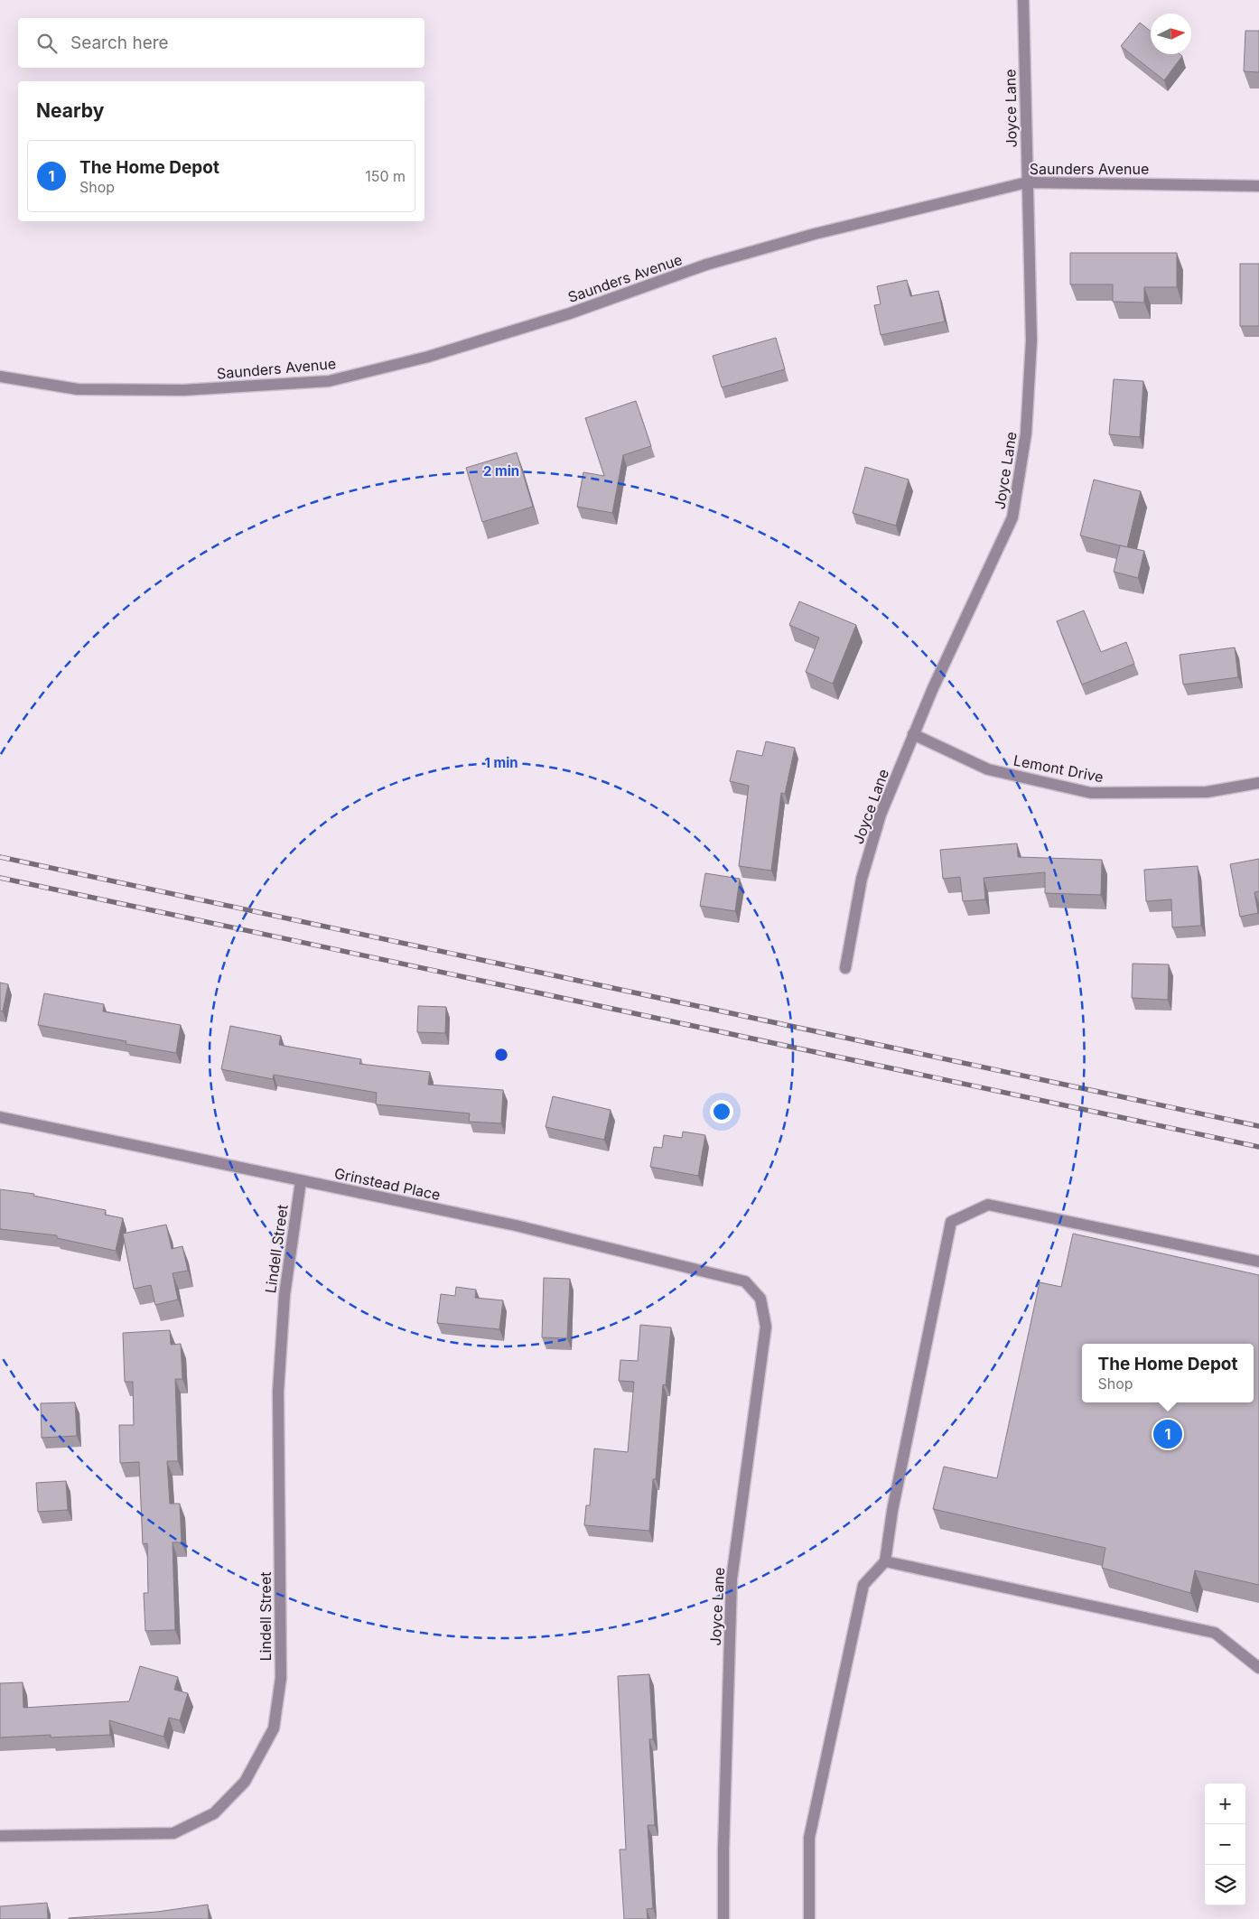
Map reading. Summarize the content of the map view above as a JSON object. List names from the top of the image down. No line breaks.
{"streets":{"street":["Joyce Lane","Saunders Avenue","Lemont Drive","Grinstead Place","Lindell Street"]},"crossings":[["Joyce Lane","Saunders Avenue"],["Joyce Lane","Lemont Drive"],["Joyce Lane","Grinstead Place"],["Grinstead Place","Lindell Street"]],"north":"right","page":{"search":"Search here","heading":"Nearby","list":[{"mark":"1","name":"The Home Depot","note":"Shop","value":"150 m"}],"popup":["The Home Depot","Shop"],"pins":"1","map_buttons":["+","−"]},"rings":["2 min","1 min"]}
